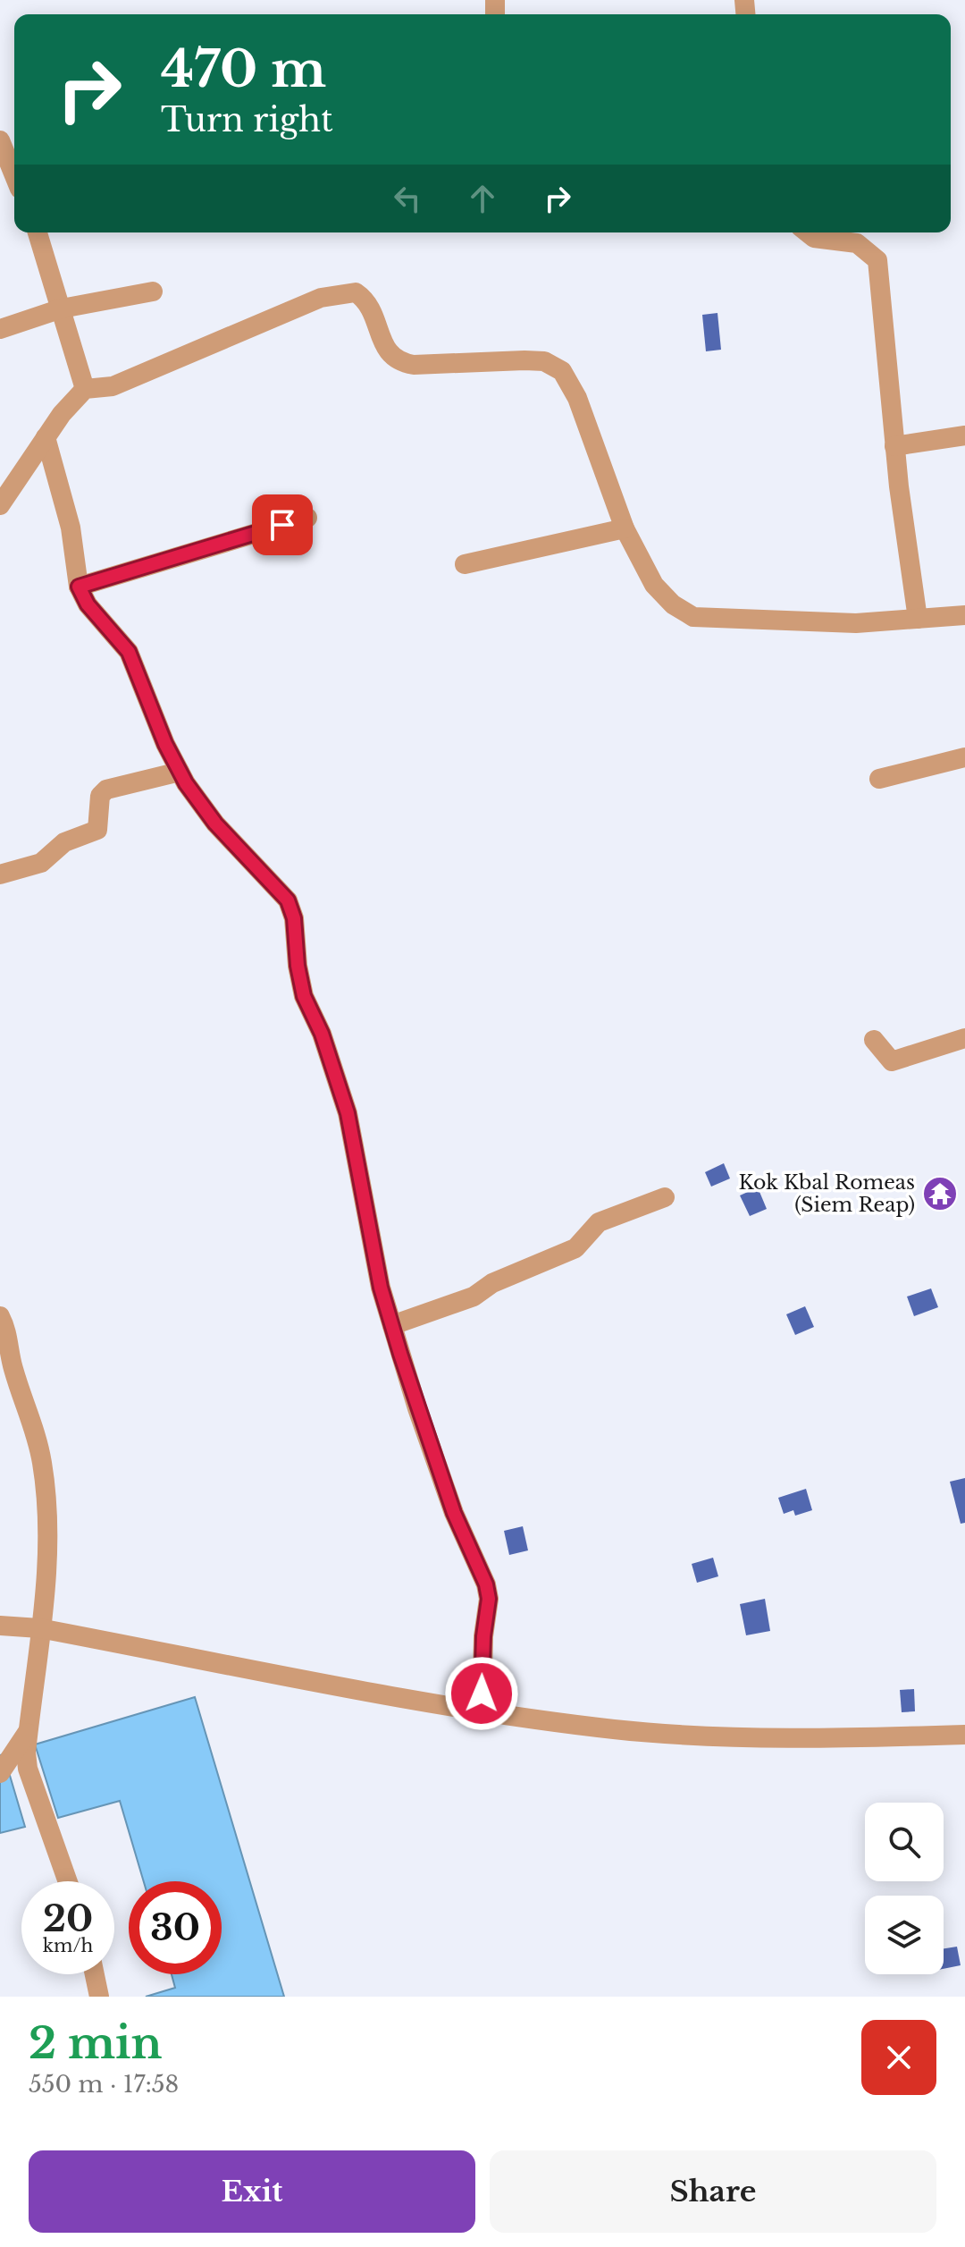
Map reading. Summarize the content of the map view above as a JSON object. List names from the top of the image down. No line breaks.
{"places":{"temple":["Kok Kbal Romeas (Siem Reap)"]},"page":{"turn":["470 m","Turn right"],"speed":"20 km/h","limit":"30","heading":["2 min","550 m · 17:58"],"buttons":["Exit","Share"]}}
